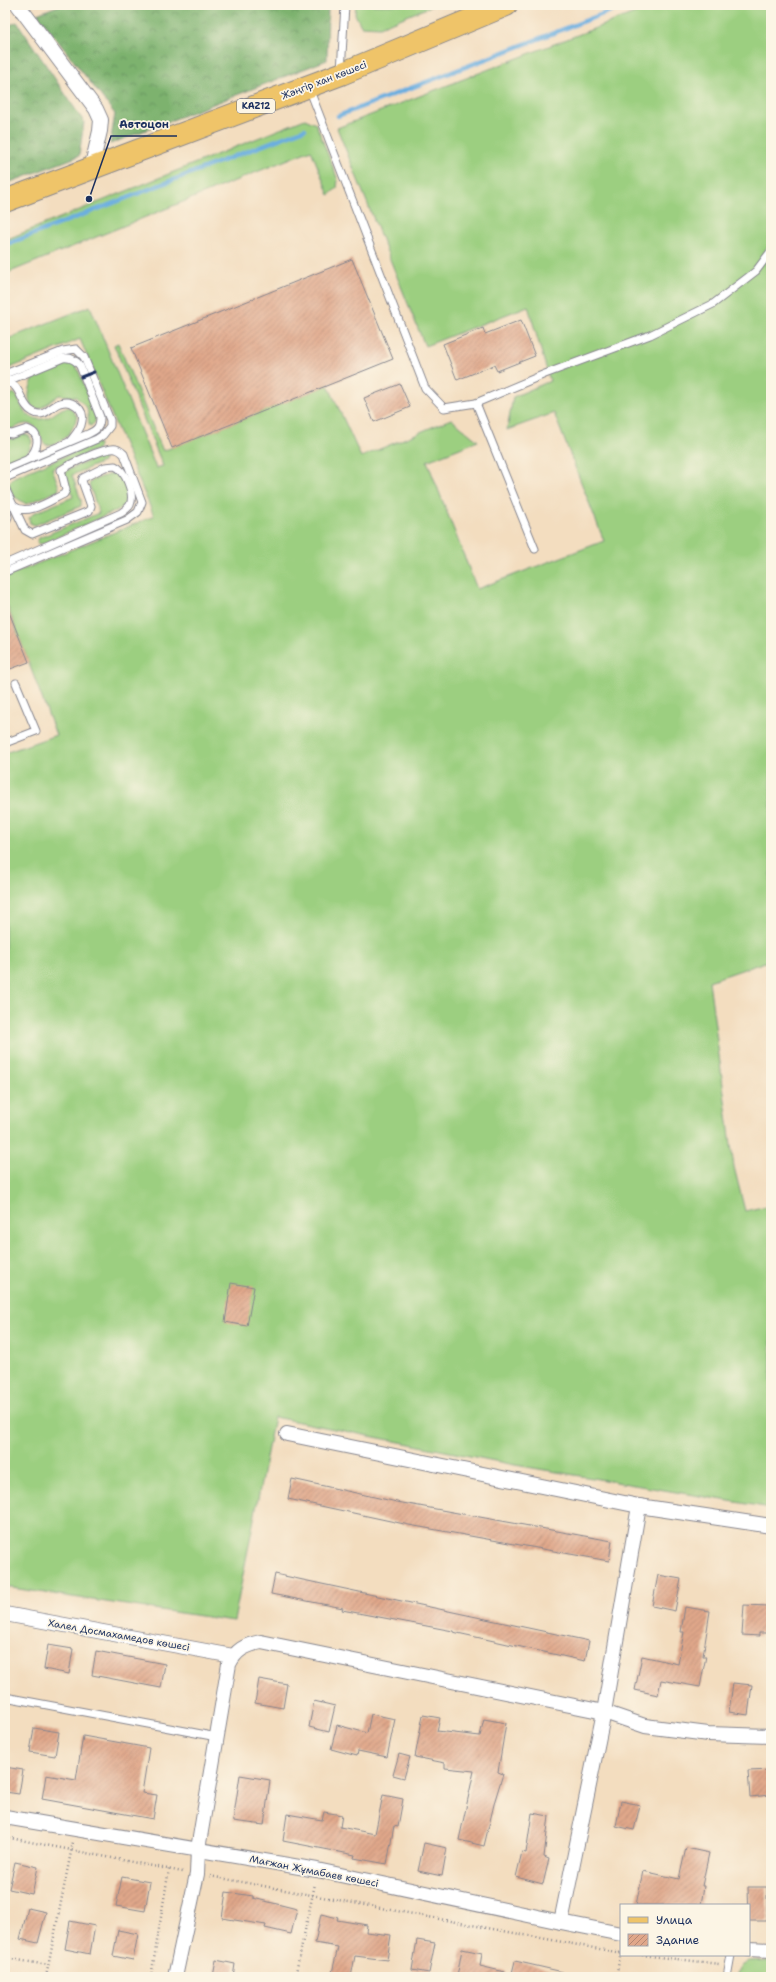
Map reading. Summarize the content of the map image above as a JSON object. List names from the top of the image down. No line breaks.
{"streets":{"main road":["Жәңгір хан көшесі","KAZ12"],"street":["Халел Досмахамедов көшесі","Мағжан Жұмабаев көшесі"]},"places":["Автоцон"],"legend":["Улица","Здание"]}
